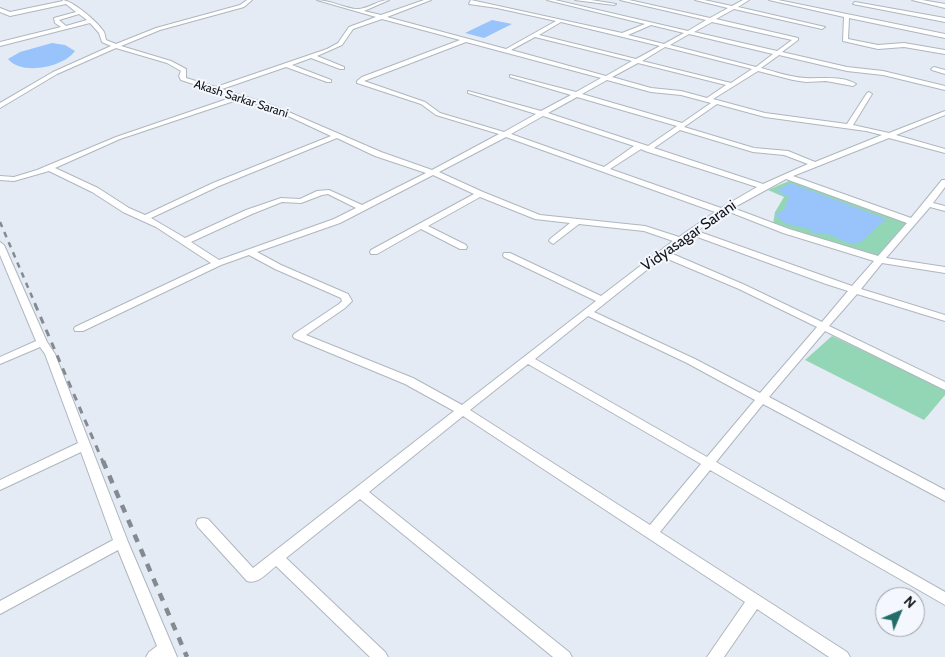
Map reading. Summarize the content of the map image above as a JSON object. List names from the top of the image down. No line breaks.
{"streets":{"street":["Akash Sarkar Sarani","Vidyasagar Sarani"]},"crossings":[["Akash Sarkar Sarani","Vidyasagar Sarani"]],"north":"top right"}
